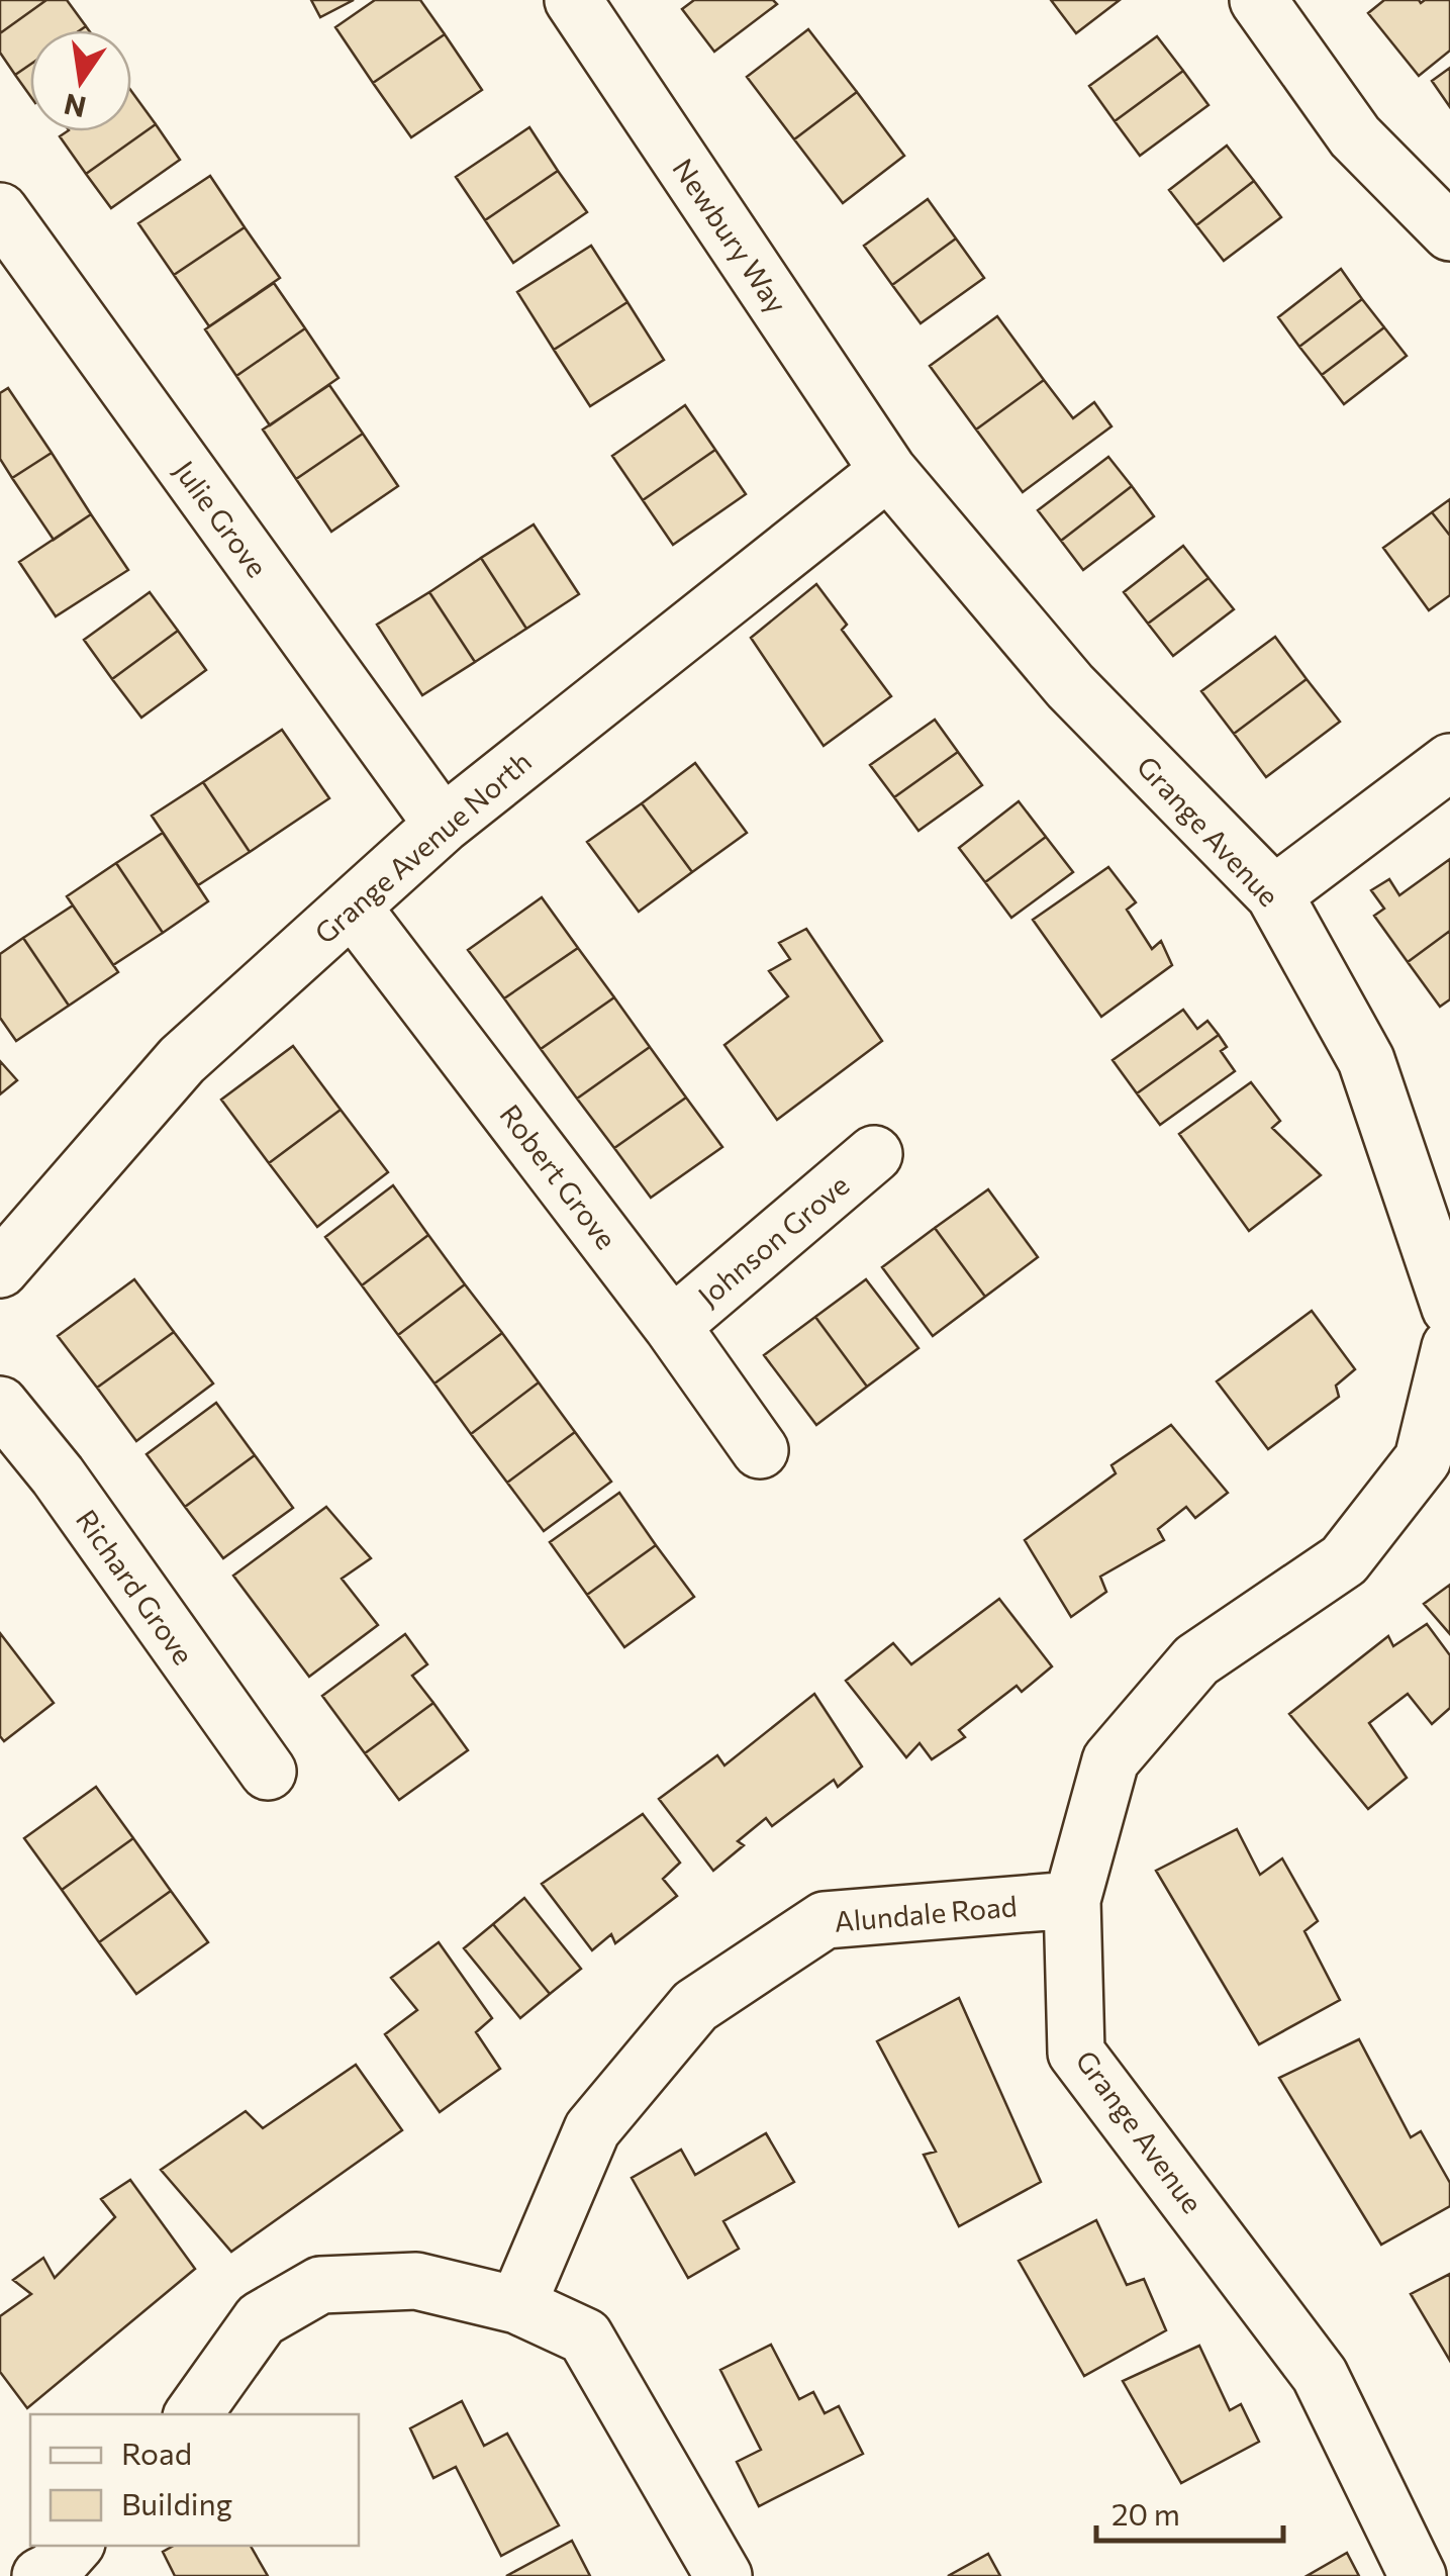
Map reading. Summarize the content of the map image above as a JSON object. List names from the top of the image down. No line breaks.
{"streets":{"street":["Newbury Way","Julie Grove","Grange Avenue","Grange Avenue North","Robert Grove","Johnson Grove","Richard Grove","Alundale Road"]},"crossings":[["Newbury Way","Grange Avenue"],["Newbury Way","Grange Avenue North"],["Julie Grove","Grange Avenue North"],["Grange Avenue","Grange Avenue North"],["Grange Avenue","Alundale Road"],["Grange Avenue North","Robert Grove"],["Robert Grove","Johnson Grove"]],"legend":["Road","Building"],"scale_bar":"20 m","north":"bottom"}
